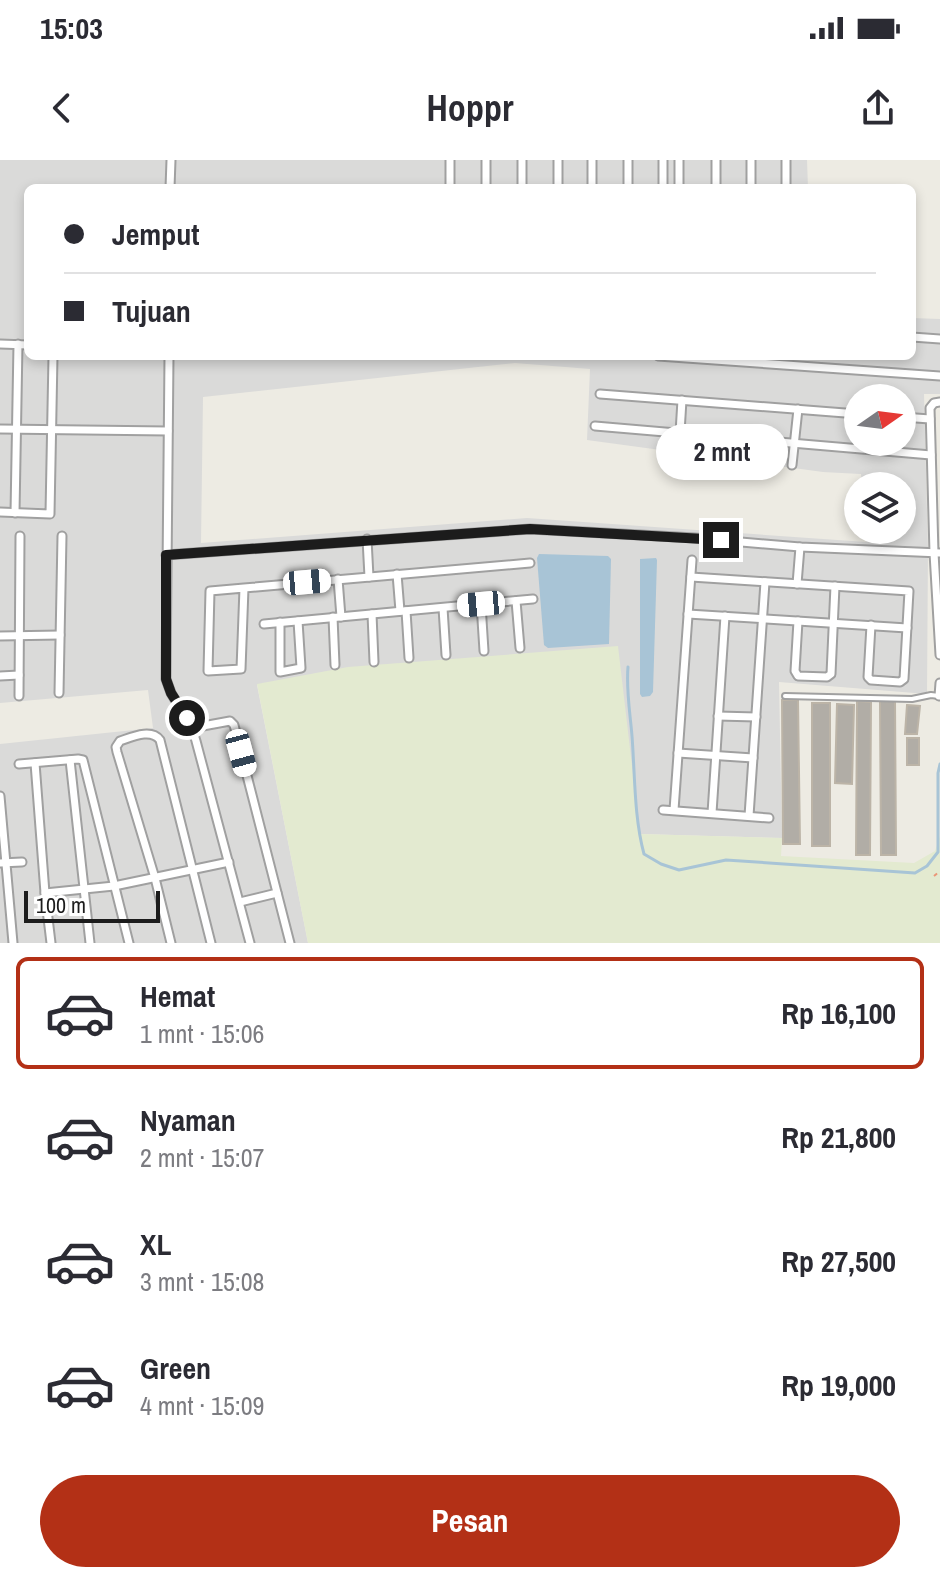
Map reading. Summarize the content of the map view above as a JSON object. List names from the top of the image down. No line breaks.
{"scale_bar":"100 m","north":"right","page":{"status":"15:03","header":"Hoppr","banner":["Jemput","Tujuan"],"bubble":"2 mnt","scale":"100 m","list":[{"name":"Hemat","note":"1 mnt · 15:06","value":"Rp 16,100"},{"name":"Nyaman","note":"2 mnt · 15:07","value":"Rp 21,800"},{"name":"XL","note":"3 mnt · 15:08","value":"Rp 27,500"},{"name":"Green","note":"4 mnt · 15:09","value":"Rp 19,000"}],"buttons":"Pesan"}}
